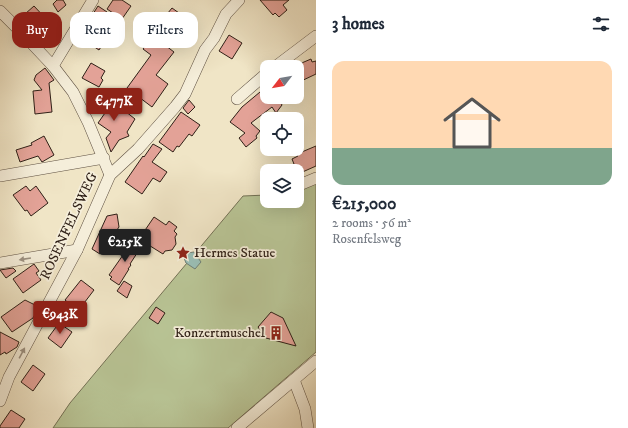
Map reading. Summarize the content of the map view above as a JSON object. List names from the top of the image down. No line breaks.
{"streets":{"street":["ROSENFELSWEG"]},"places":{"place":["Hermes Statue"],"building":["Konzertmuschel"]},"north":"bottom left","page":{"heading":"3 homes","chip":["Buy","Rent","Filters"],"list":[{"name":"€215,000","note":"2 rooms · 56 m² · Rosenfelsweg"}],"price":["€477K","€215K","€943K"]}}
